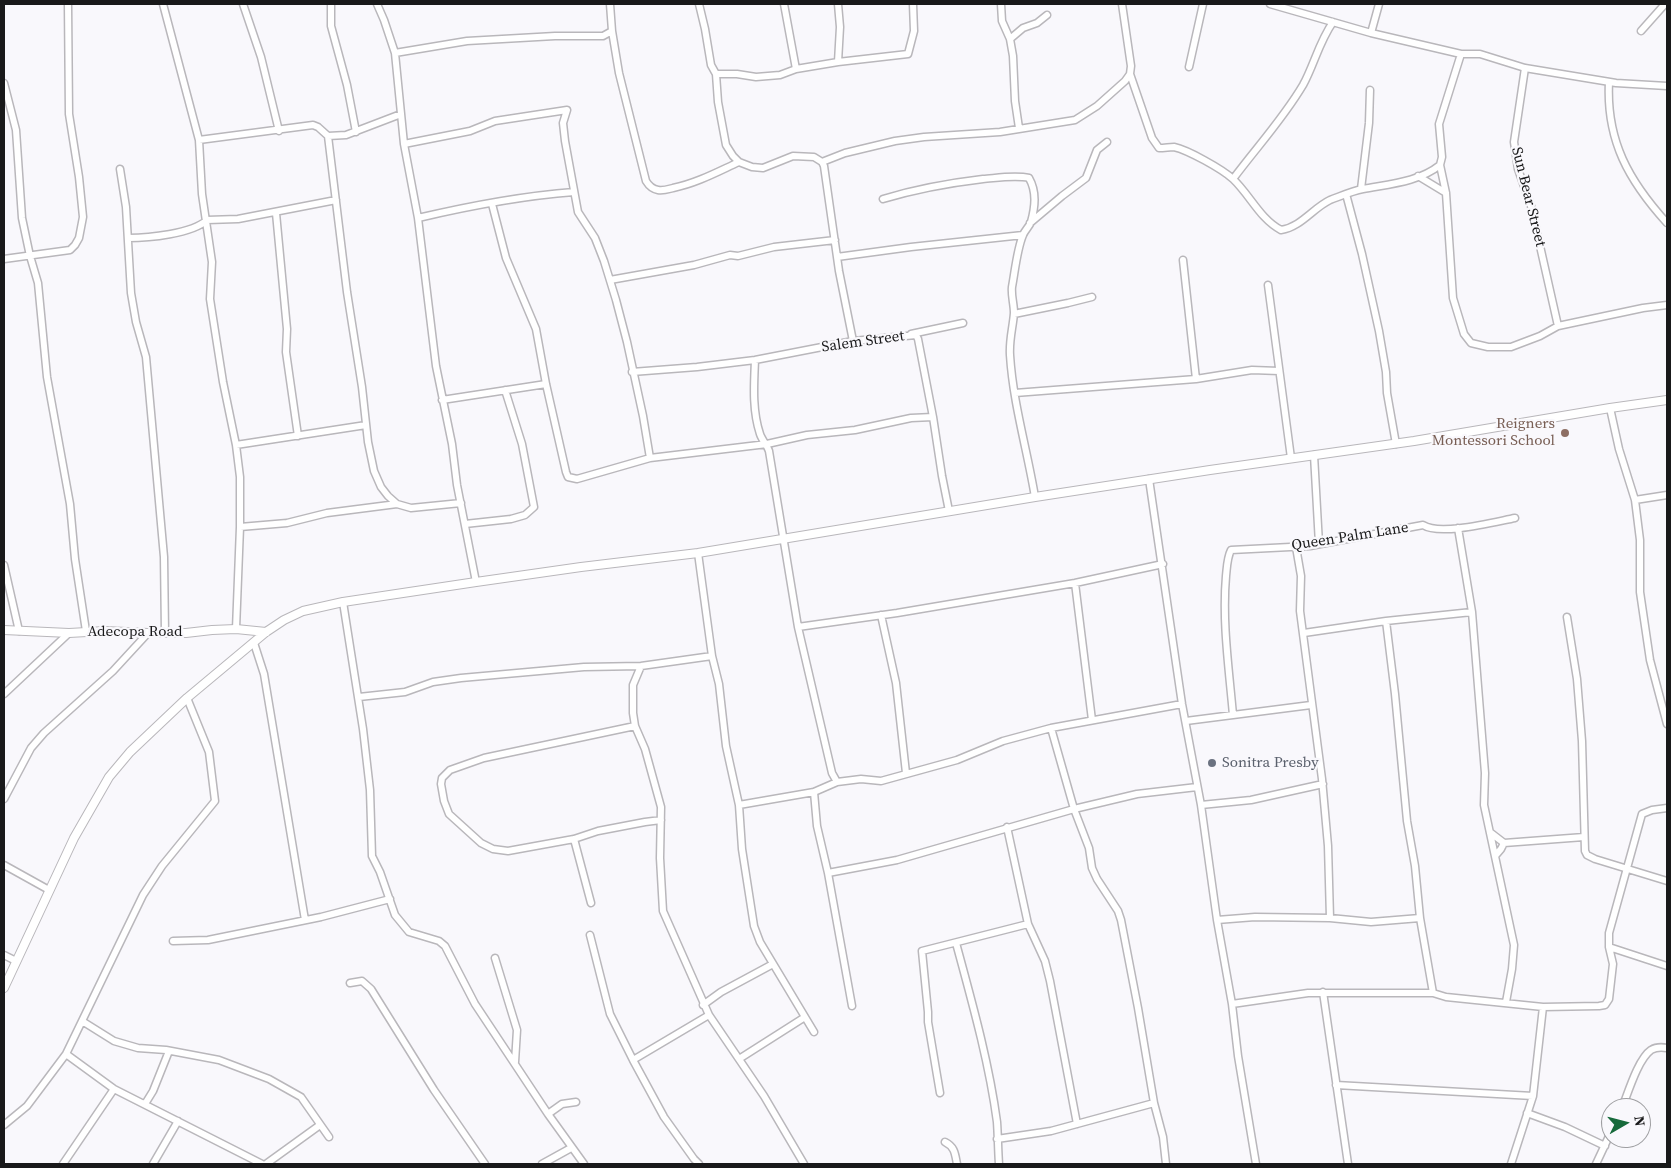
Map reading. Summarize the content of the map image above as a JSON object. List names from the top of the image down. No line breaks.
{"streets":{"street":["Sun Bear Street","Salem Street","Queen Palm Lane","Adecopa Road"]},"places":["Reigners Montessori School","Sonitra Presby"],"north":"right"}
